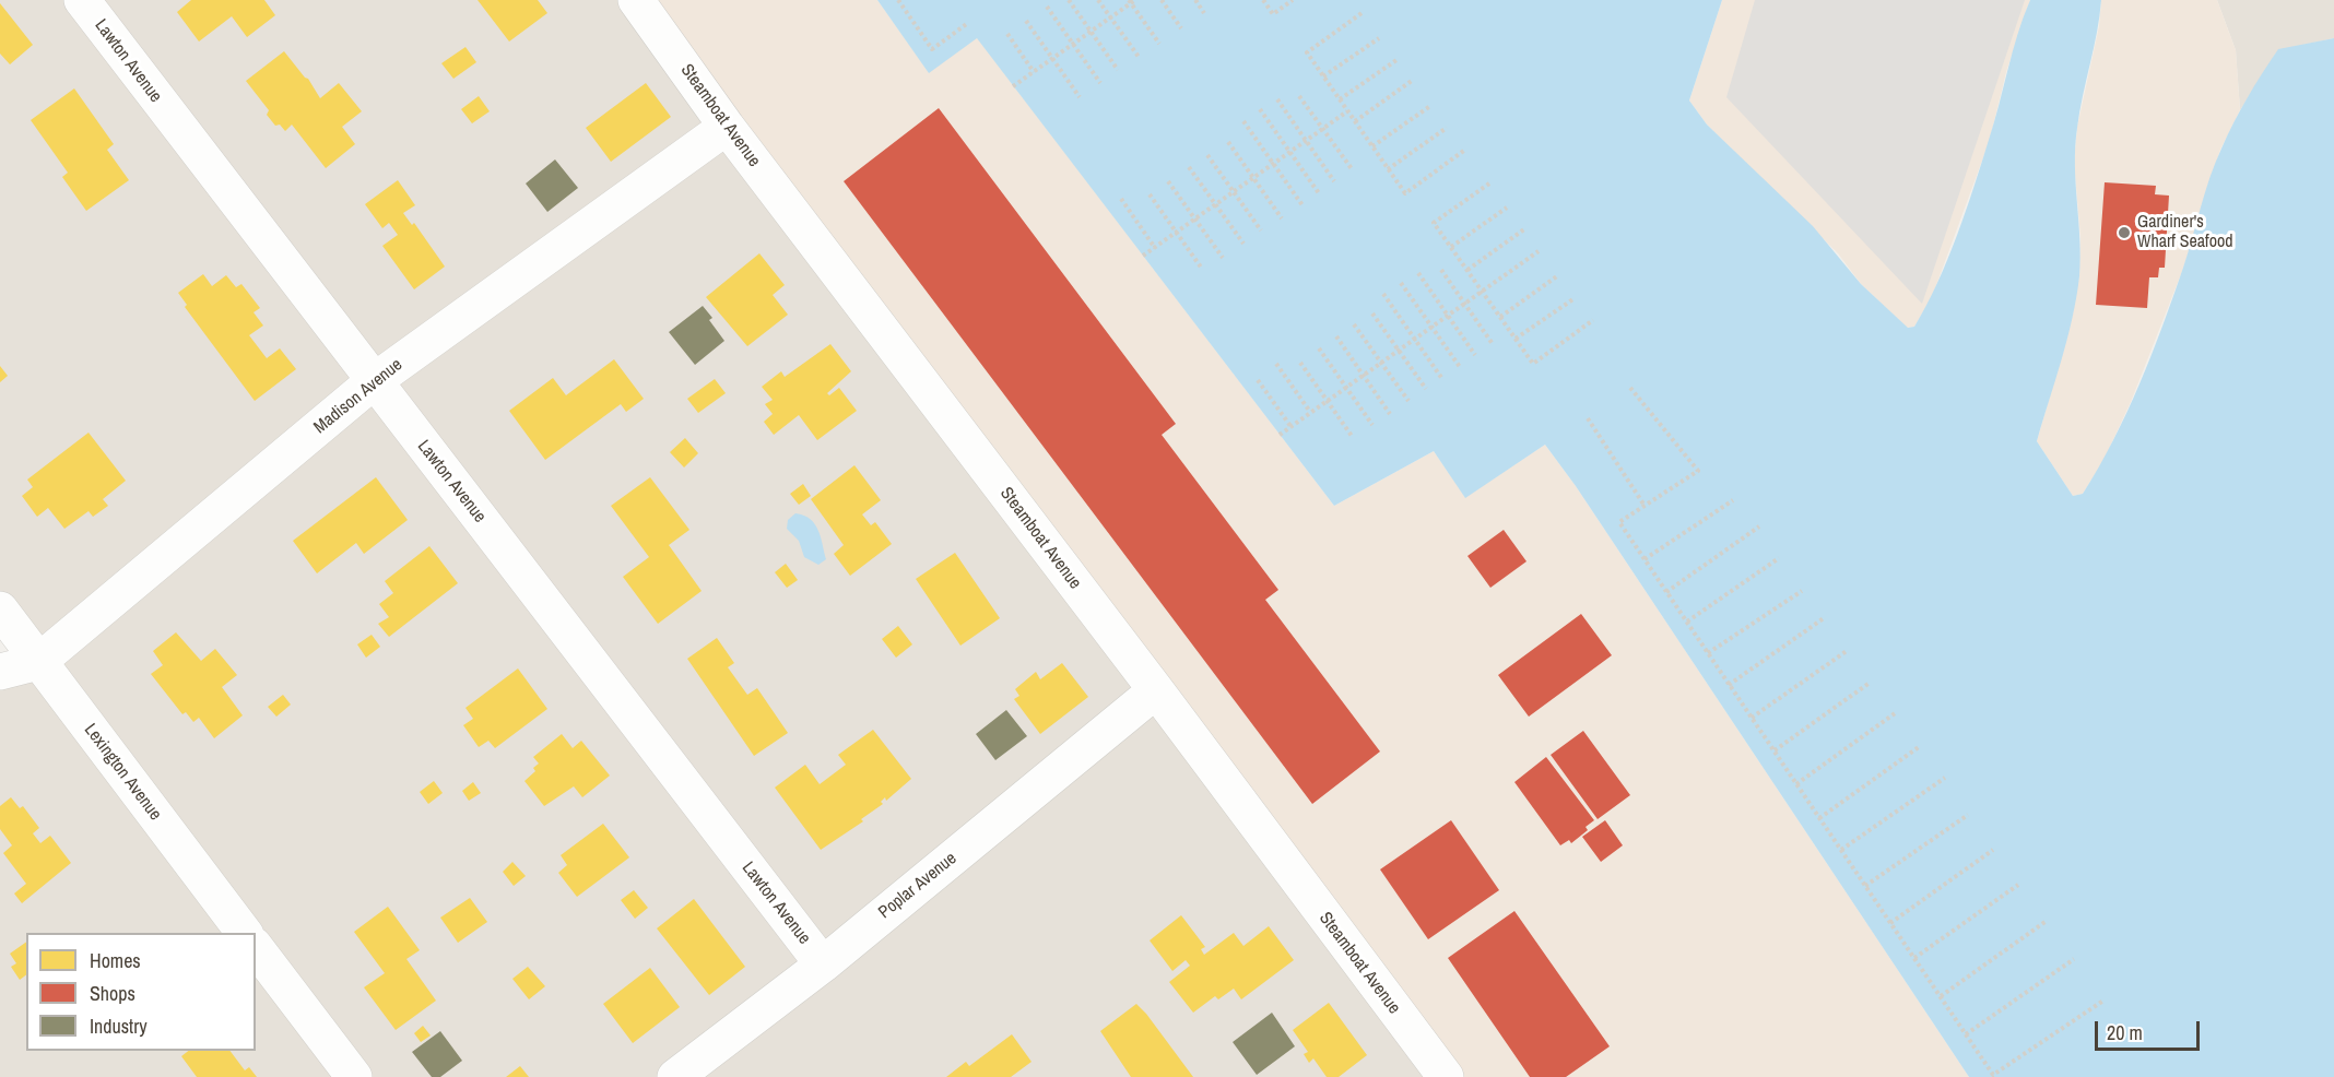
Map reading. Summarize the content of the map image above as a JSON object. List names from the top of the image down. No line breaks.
{"streets":{"street":["Lawton Avenue","Steamboat Avenue","Madison Avenue","Lexington Avenue","Poplar Avenue"]},"crossings":[["Lawton Avenue","Madison Avenue"],["Lawton Avenue","Poplar Avenue"],["Steamboat Avenue","Madison Avenue"],["Steamboat Avenue","Poplar Avenue"],["Madison Avenue","Lexington Avenue"]],"places":["Gardiner's Wharf Seafood"],"legend":["Homes","Shops","Industry"],"scale_bar":"20 m"}
